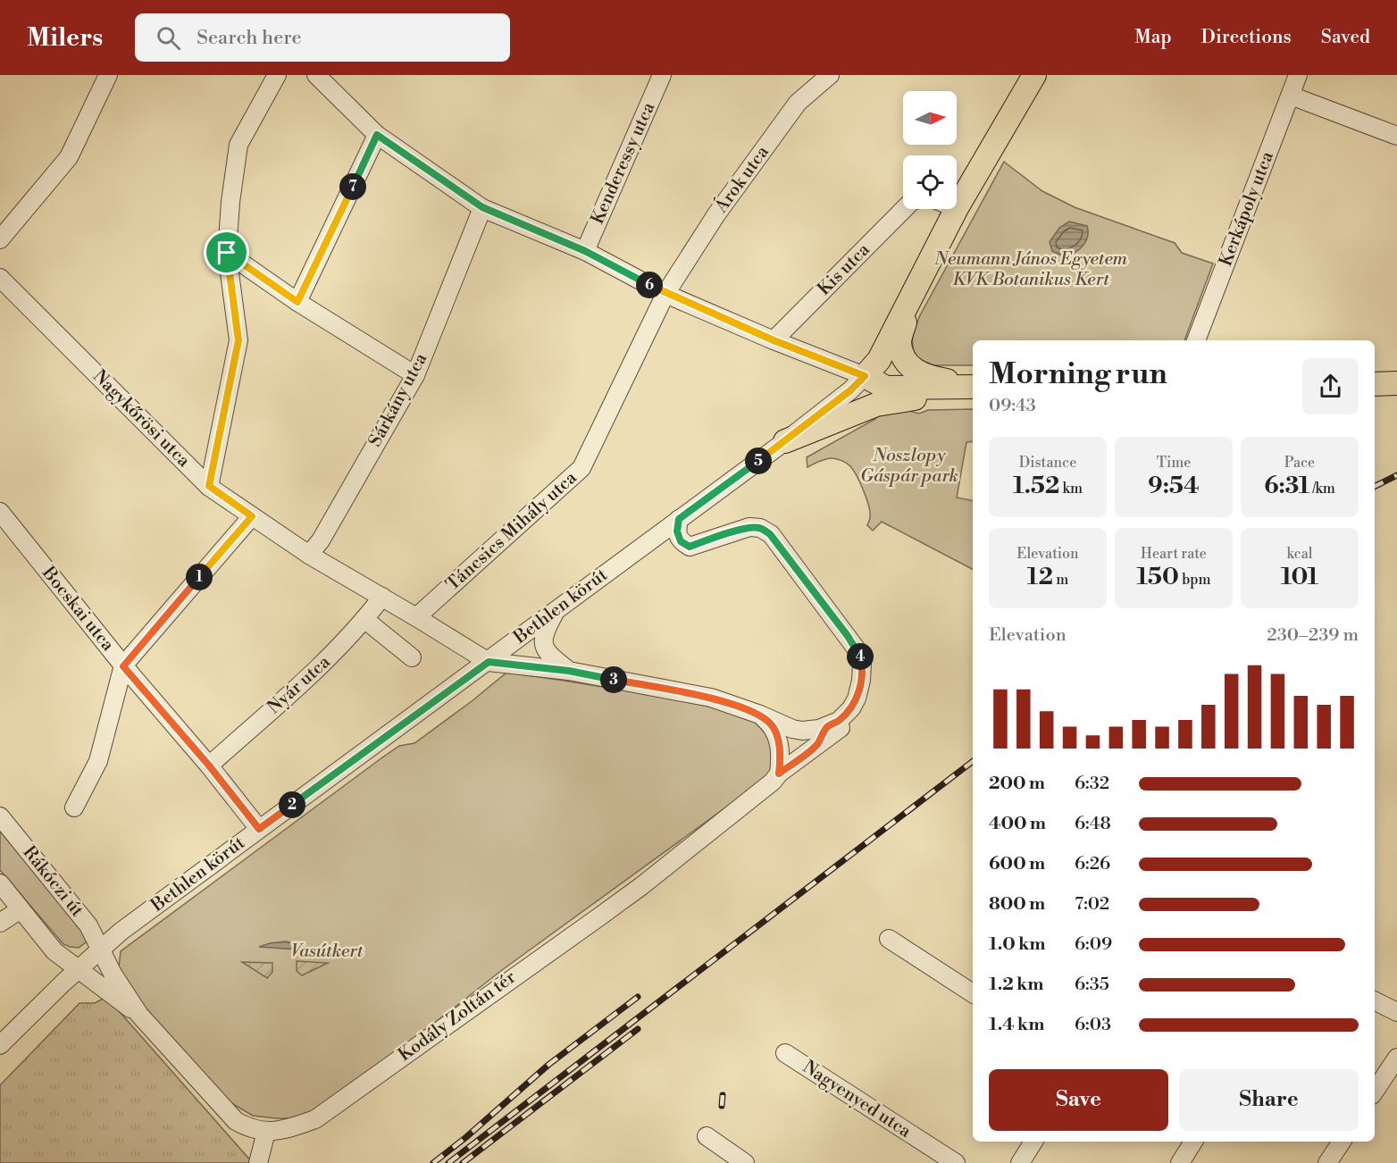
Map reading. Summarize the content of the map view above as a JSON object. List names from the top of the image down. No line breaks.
{"streets":{"street":["Kenderessy utca","Árok utca","Kerkápoly utca","Kis utca","Sárkány utca","Nagykőrösi utca","Táncsics Mihály utca","Bethlen körút","Bocskai utca","Nyár utca","Rákóczi út","Kodály Zoltán tér","Nagyenyed utca"]},"crossings":[["Árok utca","Táncsics Mihály utca"],["Sárkány utca","Nagykőrösi utca"],["Nagykőrösi utca","Táncsics Mihály utca"],["Nagykőrösi utca","Bethlen körút"],["Nagykőrösi utca","Nyár utca"],["Bethlen körút","Bocskai utca"],["Bethlen körút","Rákóczi út"],["Bethlen körút","Kodály Zoltán tér"],["Bocskai utca","Nyár utca"],["Rákóczi út","Kodály Zoltán tér"]],"parks":["Neumann János Egyetem KVK Botanikus Kert","Noszlopy Gáspár park","Vasútkert"],"north":"right","page":{"header":"Milers","search":"Search here","nav":["Map","Directions","Saved"],"pins":["7","6","5","1","4","3","2"],"heading":["Morning run","09:43"],"stats":[["Distance","1.52 km"],["Time","9:54"],["Pace","6:31 /km"],["Elevation","12 m"],["Heart rate","150 bpm"],["kcal","101"]],"chart":["Elevation","230–239 m"],"list":[{"name":"200 m","note":"6:32"},{"name":"400 m","note":"6:48"},{"name":"600 m","note":"6:26"},{"name":"800 m","note":"7:02"},{"name":"1.0 km","note":"6:09"},{"name":"1.2 km","note":"6:35"},{"name":"1.4 km","note":"6:03"}],"buttons":["Save","Share"]}}
